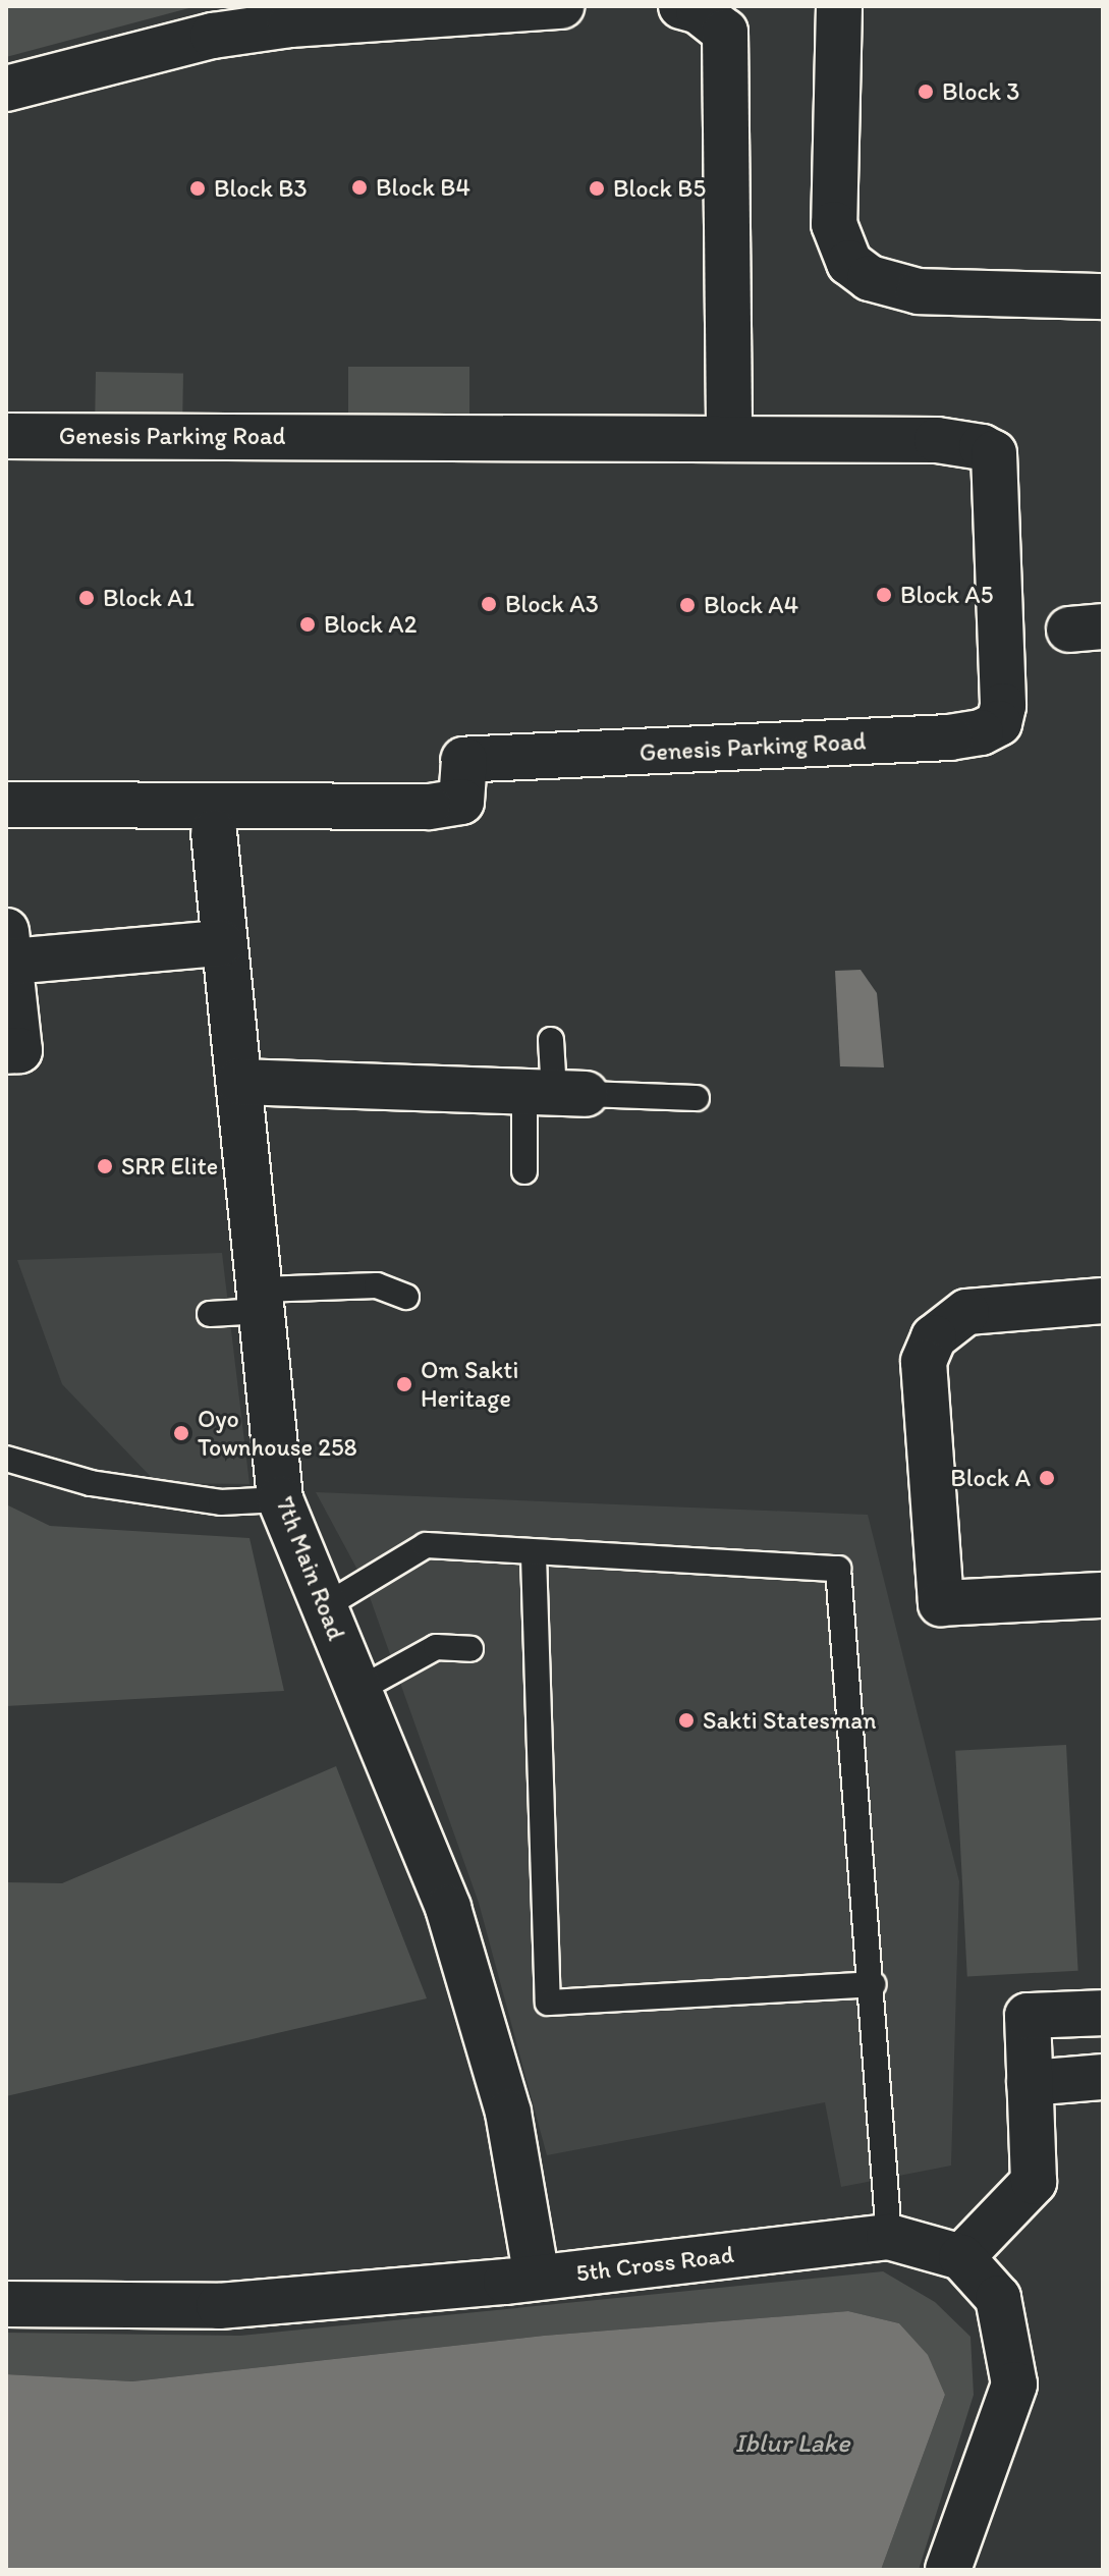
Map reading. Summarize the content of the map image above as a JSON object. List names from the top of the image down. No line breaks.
{"streets":{"street":["Genesis Parking Road","7th Main Road","5th Cross Road"]},"crossings":[["7th Main Road","5th Cross Road"]],"water":["Iblur Lake"],"places":["Block 3","Block B4","Block B3","Block B5","Block A5","Block A1","Block A3","Block A4","Block A2","SRR Elite","Om Sakti Heritage","Oyo Townhouse 258","Block A","Sakti Statesman"]}
